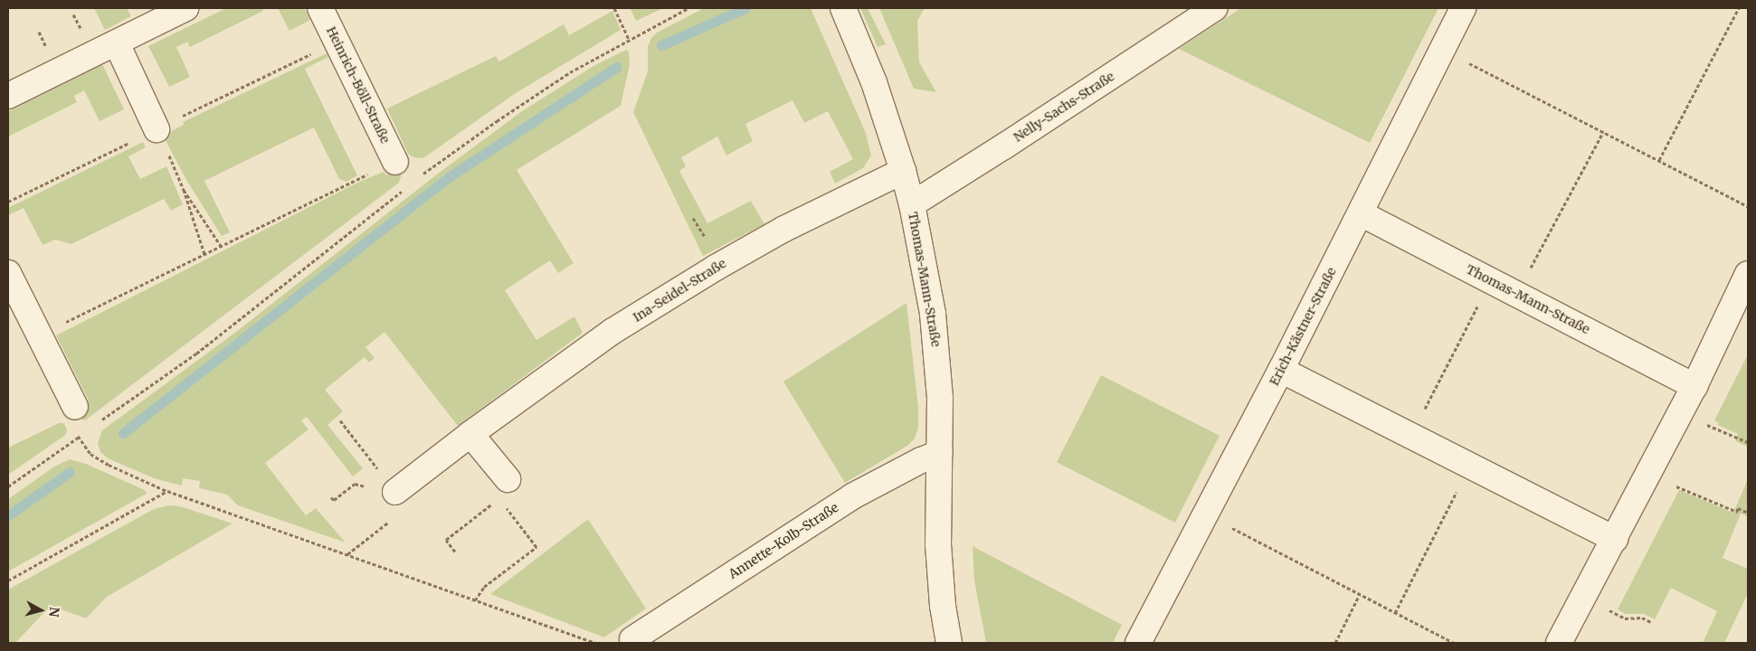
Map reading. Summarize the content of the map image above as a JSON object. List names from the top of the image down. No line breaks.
{"streets":{"street":["Heinrich-Böll-Straße","Nelly-Sachs-Straße","Thomas-Mann-Straße","Ina-Seidel-Straße","Erich-Kästner-Straße","Annette-Kolb-Straße"]},"crossings":[["Nelly-Sachs-Straße","Thomas-Mann-Straße"],["Thomas-Mann-Straße","Ina-Seidel-Straße"],["Thomas-Mann-Straße","Erich-Kästner-Straße"],["Thomas-Mann-Straße","Annette-Kolb-Straße"]],"north":"right"}
